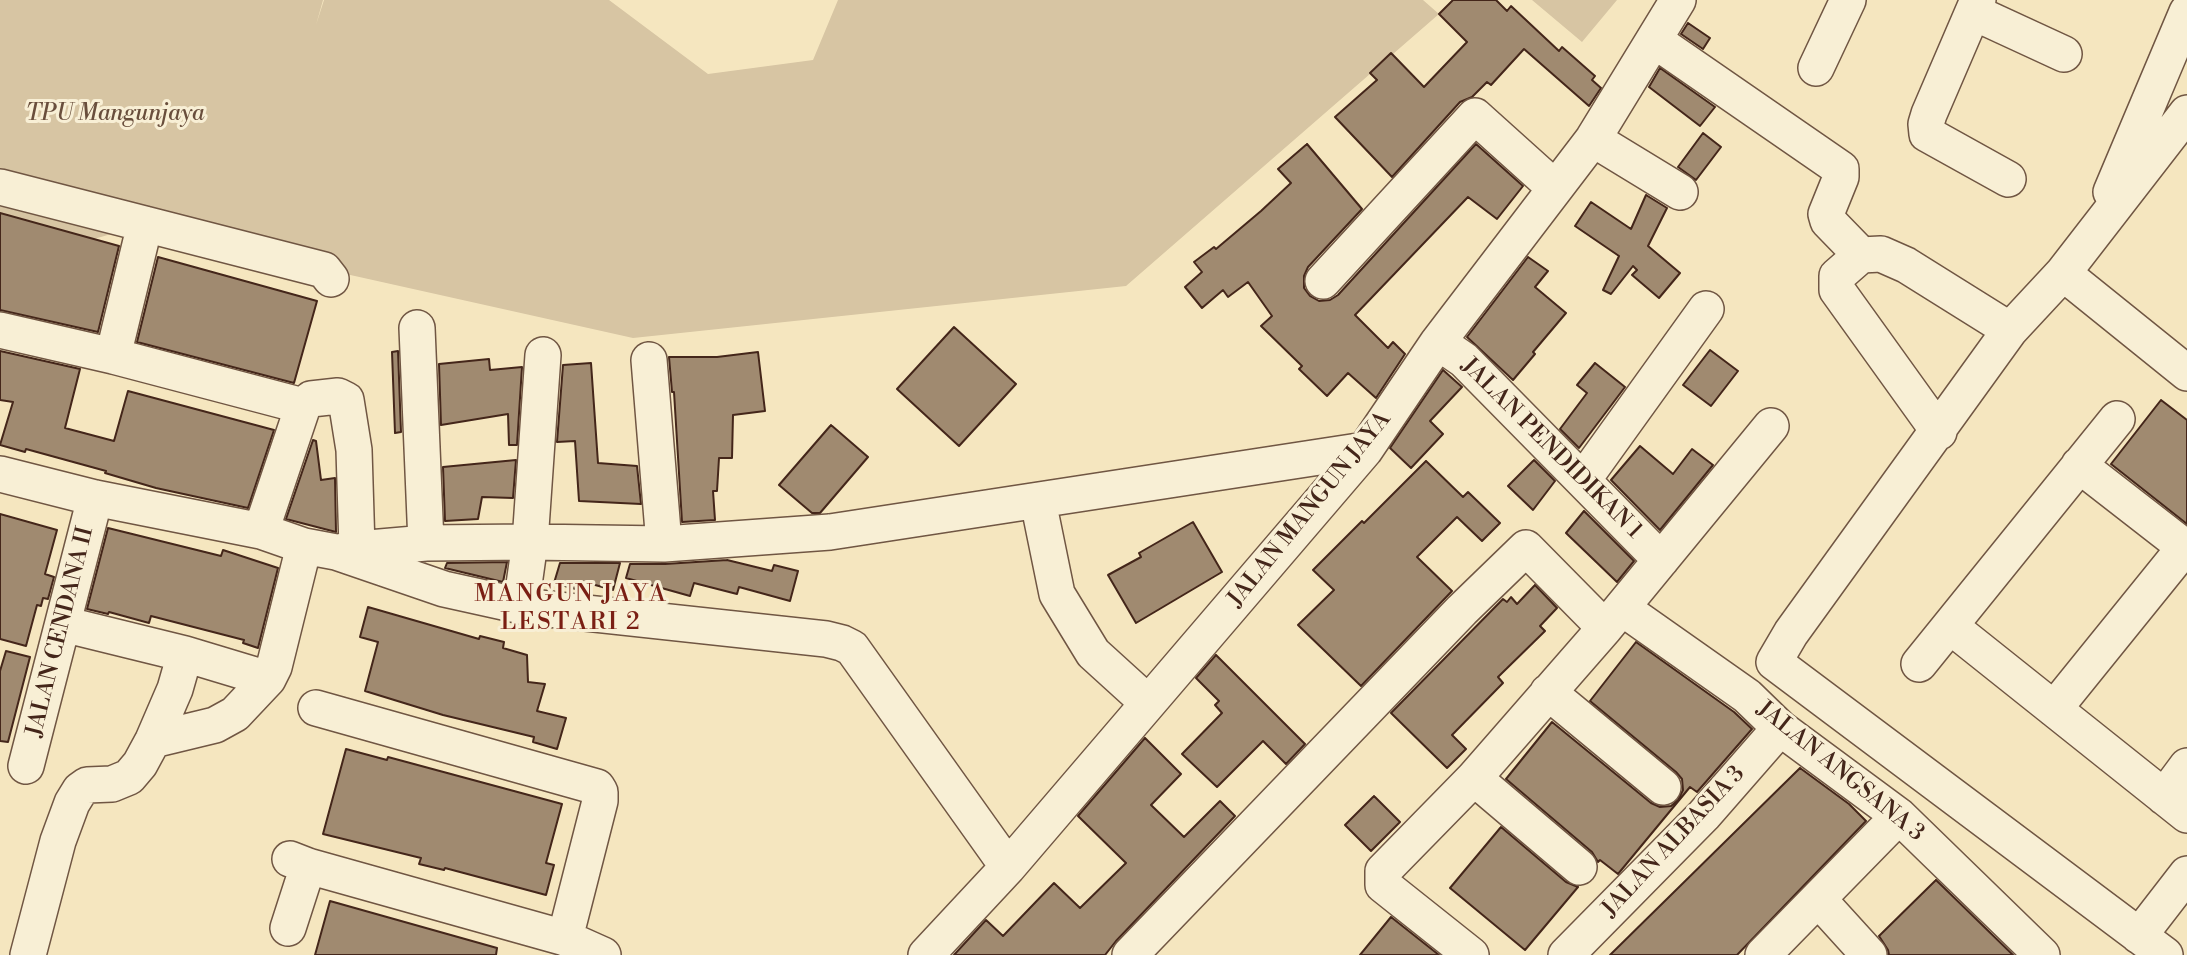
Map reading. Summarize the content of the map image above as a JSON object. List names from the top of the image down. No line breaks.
{"streets":{"street":["JALAN PENDIDIKAN 1","JALAN MANGUN JAYA","JALAN CENDANA II","JALAN ANGSANA 3","JALAN ALBASIA 3"]},"crossings":[["JALAN PENDIDIKAN 1","JALAN MANGUN JAYA"],["JALAN ANGSANA 3","JALAN ALBASIA 3"]],"districts":["MANGUN JAYA LESTARI 2"],"parks":["TPU Mangunjaya"]}
